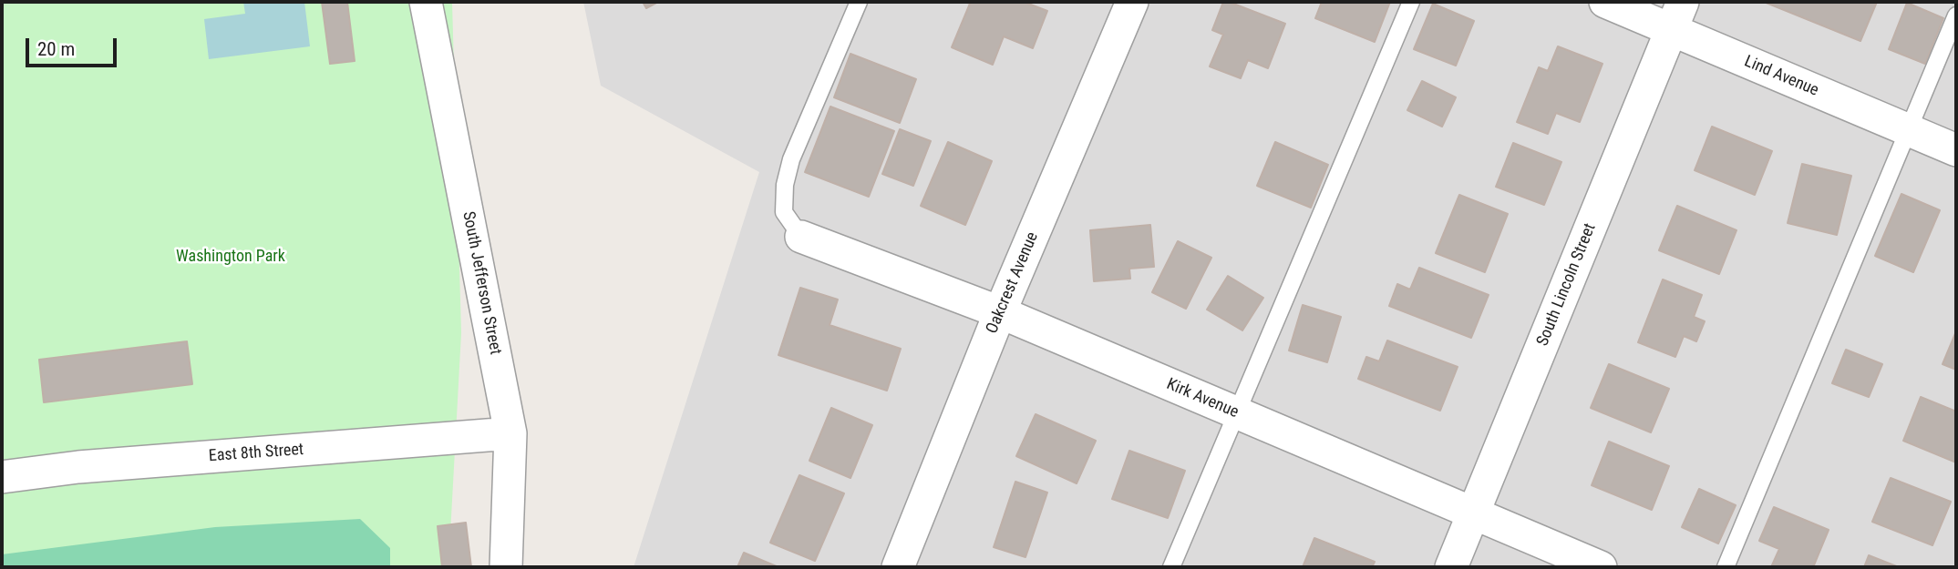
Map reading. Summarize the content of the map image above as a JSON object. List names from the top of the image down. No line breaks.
{"streets":{"street":["Lind Avenue","South Jefferson Street","Oakcrest Avenue","South Lincoln Street","Kirk Avenue","East 8th Street"]},"crossings":[["Lind Avenue","South Lincoln Street"],["South Jefferson Street","East 8th Street"],["Oakcrest Avenue","Kirk Avenue"],["South Lincoln Street","Kirk Avenue"]],"parks":["Washington Park"],"scale_bar":"20 m"}
